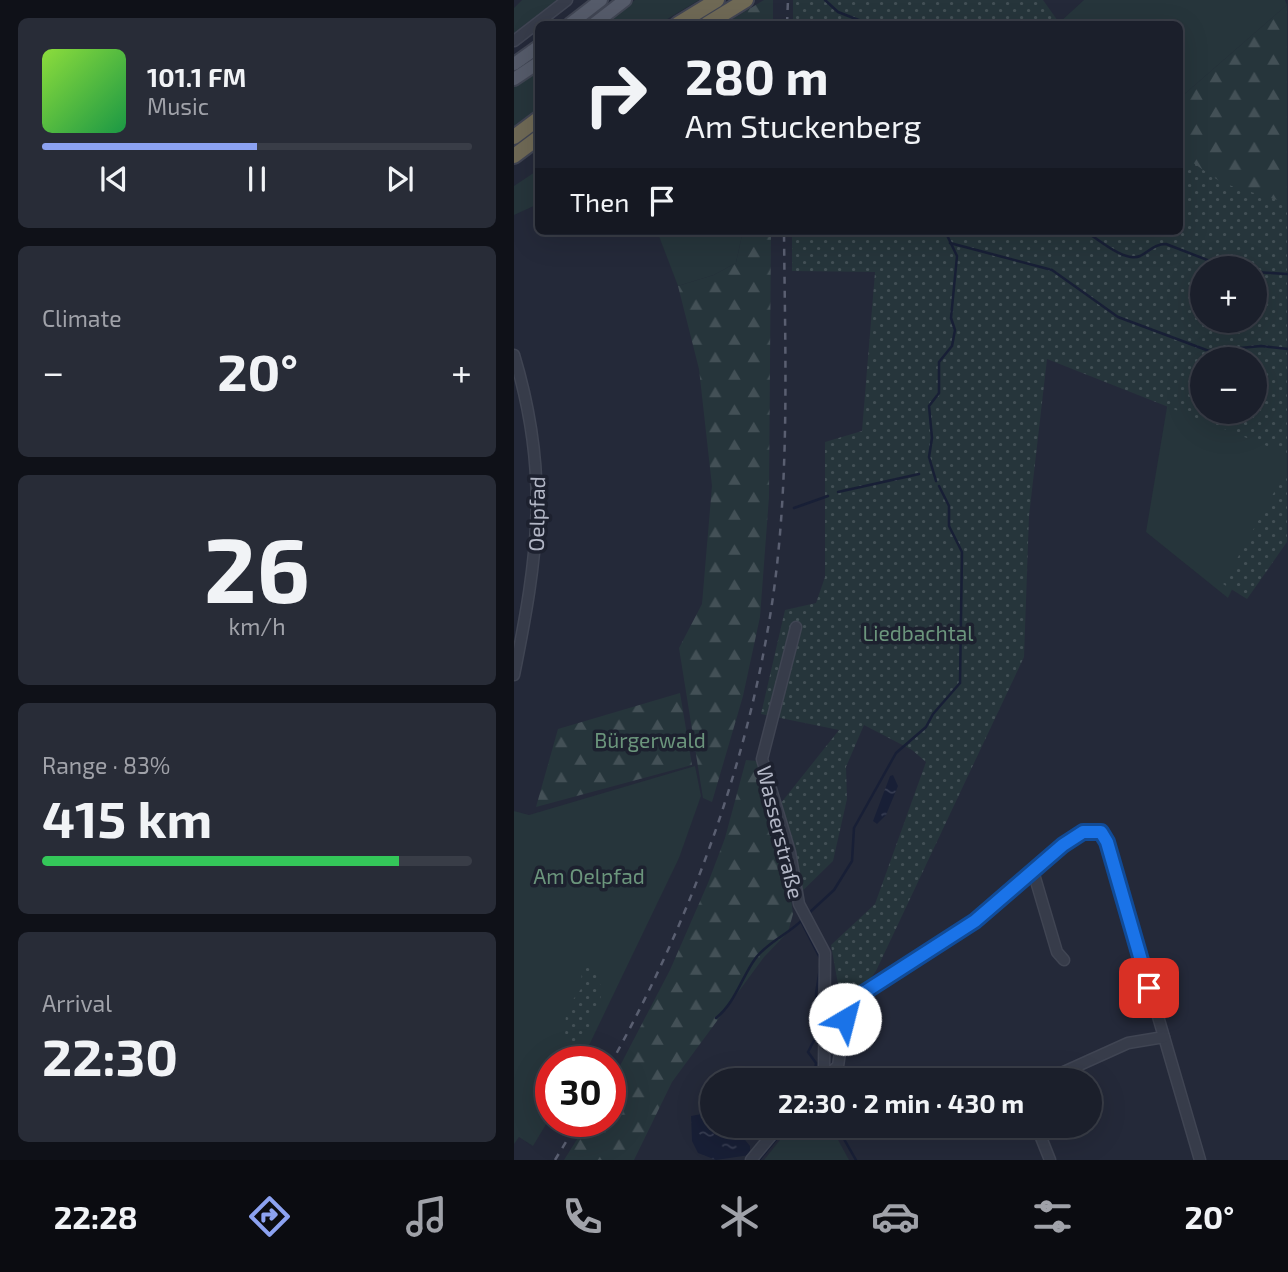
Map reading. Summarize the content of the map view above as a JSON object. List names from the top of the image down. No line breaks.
{"streets":{"street":["Oelpfad","Wasserstraße"]},"parks":["Liedbachtal","Bürgerwald","Am Oelpfad"],"page":{"turn":["280 m","Am Stuckenberg"],"song":["101.1 FM","Music"],"then":"Then","tile":["Climate",["26","km/h"],["Range · 83%","415 km"],["Arrival","22:30"]],"map_buttons":["+","−"],"heat":["−","20°","+"],"limit":"30","trip":"22:30 · 2 min · 430 m","tabs":["22:28","20°"]}}
